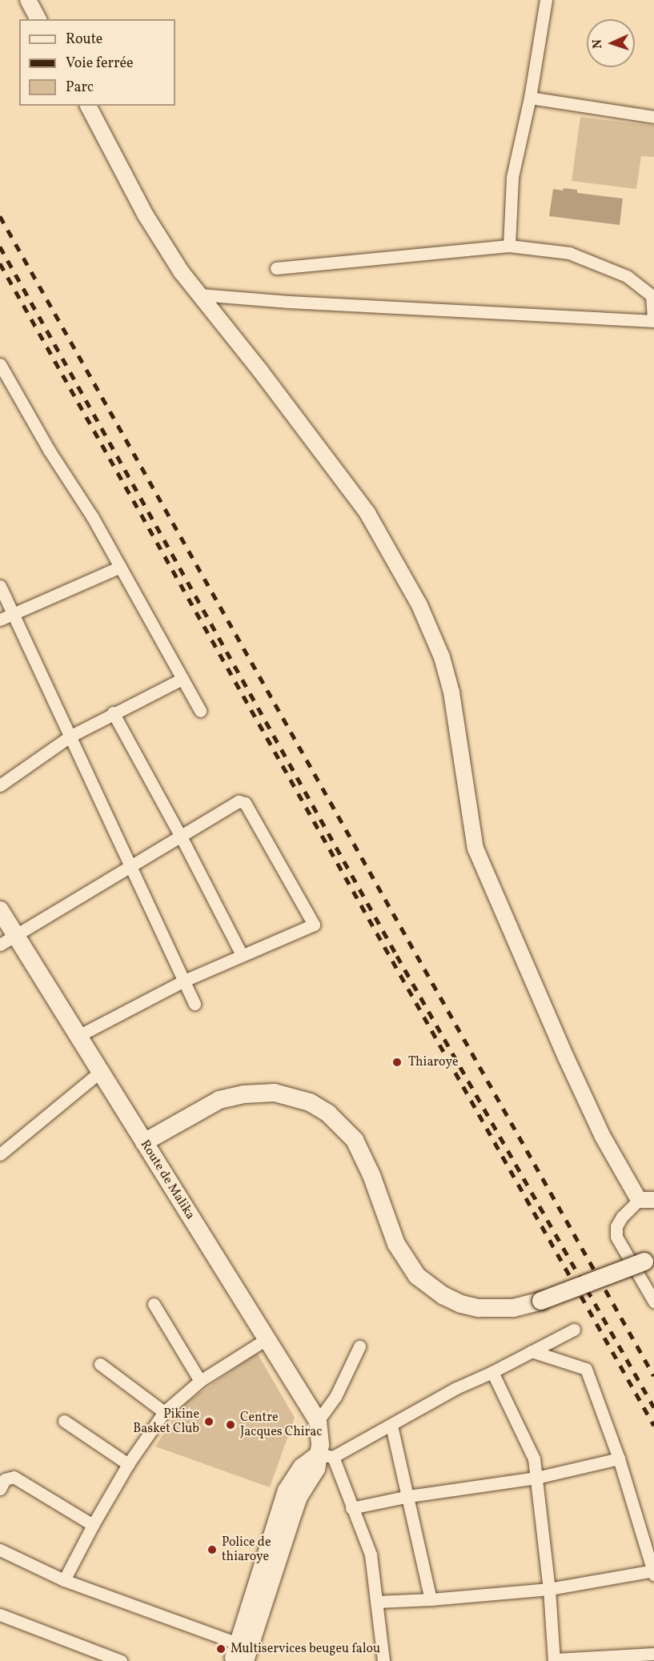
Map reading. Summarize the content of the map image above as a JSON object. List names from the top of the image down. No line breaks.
{"streets":{"main road":["Route de Malika"]},"places":["Thiaroye","Pikine Basket Club","Centre Jacques Chirac","Police de thiaroye","Multiservices beugeu falou"],"legend":["Route","Voie ferrée","Parc"],"north":"left"}
